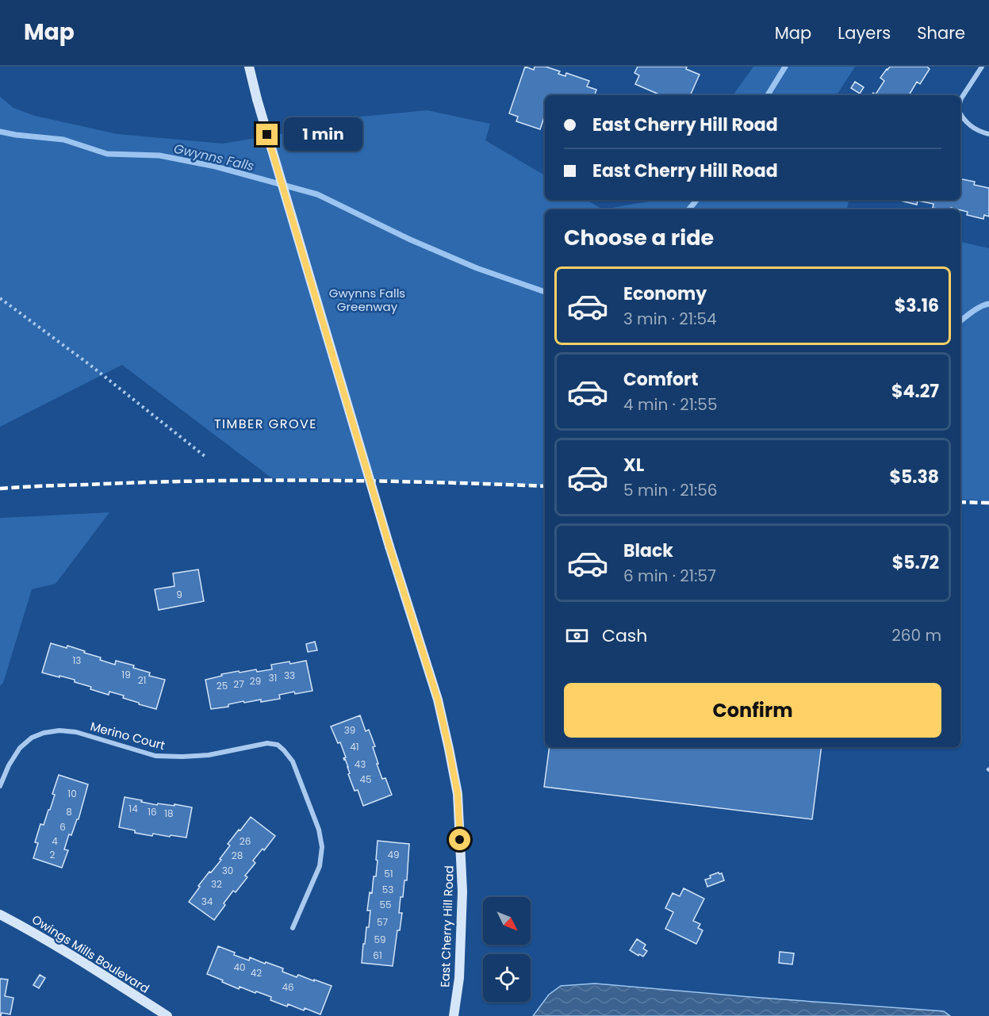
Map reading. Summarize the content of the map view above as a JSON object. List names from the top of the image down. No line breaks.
{"streets":{"main road":["East Cherry Hill Road","Owings Mills Boulevard"],"street":["Merino Court"]},"districts":["TIMBER GROVE"],"water":["Gwynns Falls"],"parks":["Gwynns Falls Greenway"],"house_numbers":["9","13","19","33","31","21","29","27","25","39","41","43","45","10","14","8","16","18","6","4","26","2","49","28","30","51","32","53","34","55","57","59","61","40","42","46"],"north":"bottom right","page":{"header":"Map","nav":["Map","Layers","Share"],"banner":["East Cherry Hill Road","East Cherry Hill Road"],"bubble":"1 min","heading":"Choose a ride","list":[{"name":"Economy","note":"3 min · 21:54","value":"$3.16"},{"name":"Comfort","note":"4 min · 21:55","value":"$4.27"},{"name":"XL","note":"5 min · 21:56","value":"$5.38"},{"name":"Black","note":"6 min · 21:57","value":"$5.72"}],"pay":["Cash","260 m"],"buttons":"Confirm"}}
